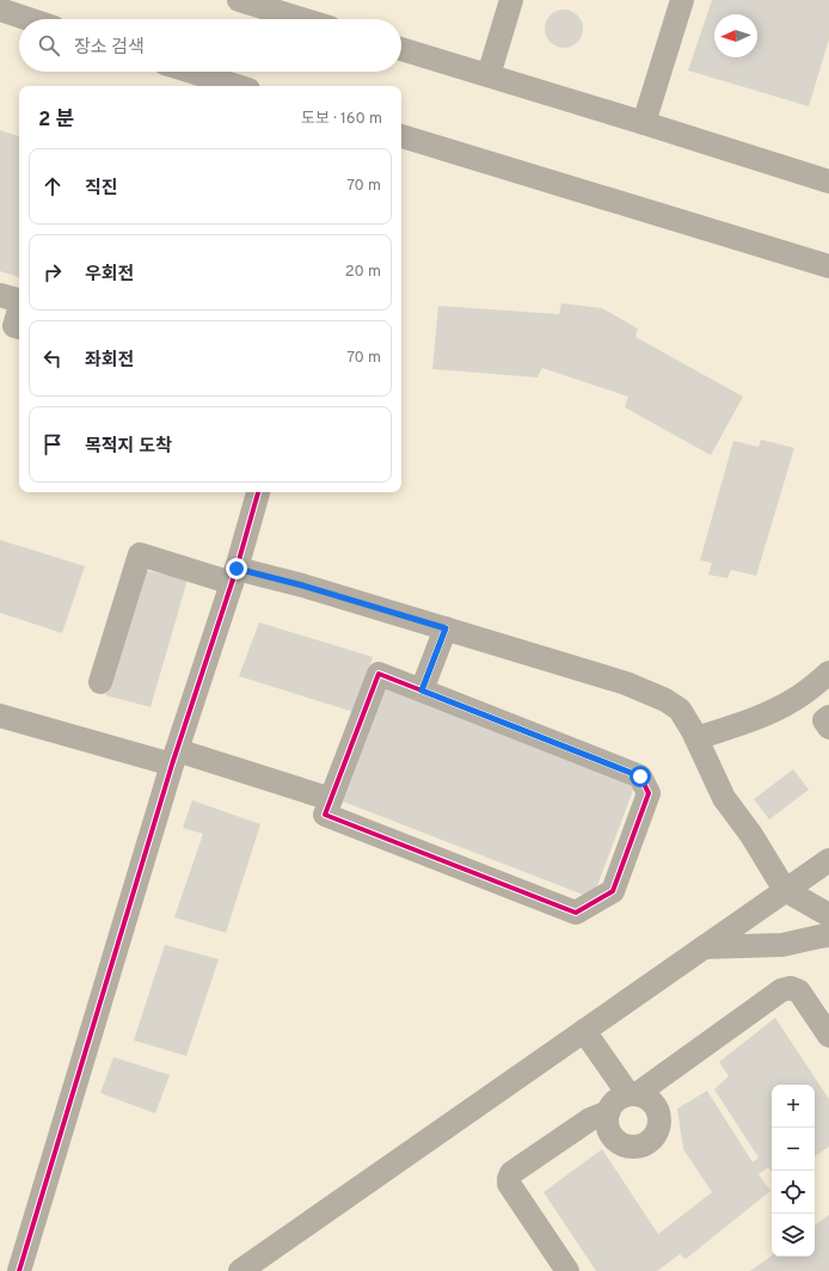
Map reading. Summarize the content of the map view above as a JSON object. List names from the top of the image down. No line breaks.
{"north":"left","page":{"search":"장소 검색","heading":["2 분","도보 · 160 m"],"list":[["직진","70 m"],["우회전","20 m"],["좌회전","70 m"],"목적지 도착"],"map_buttons":["+","−"]}}
